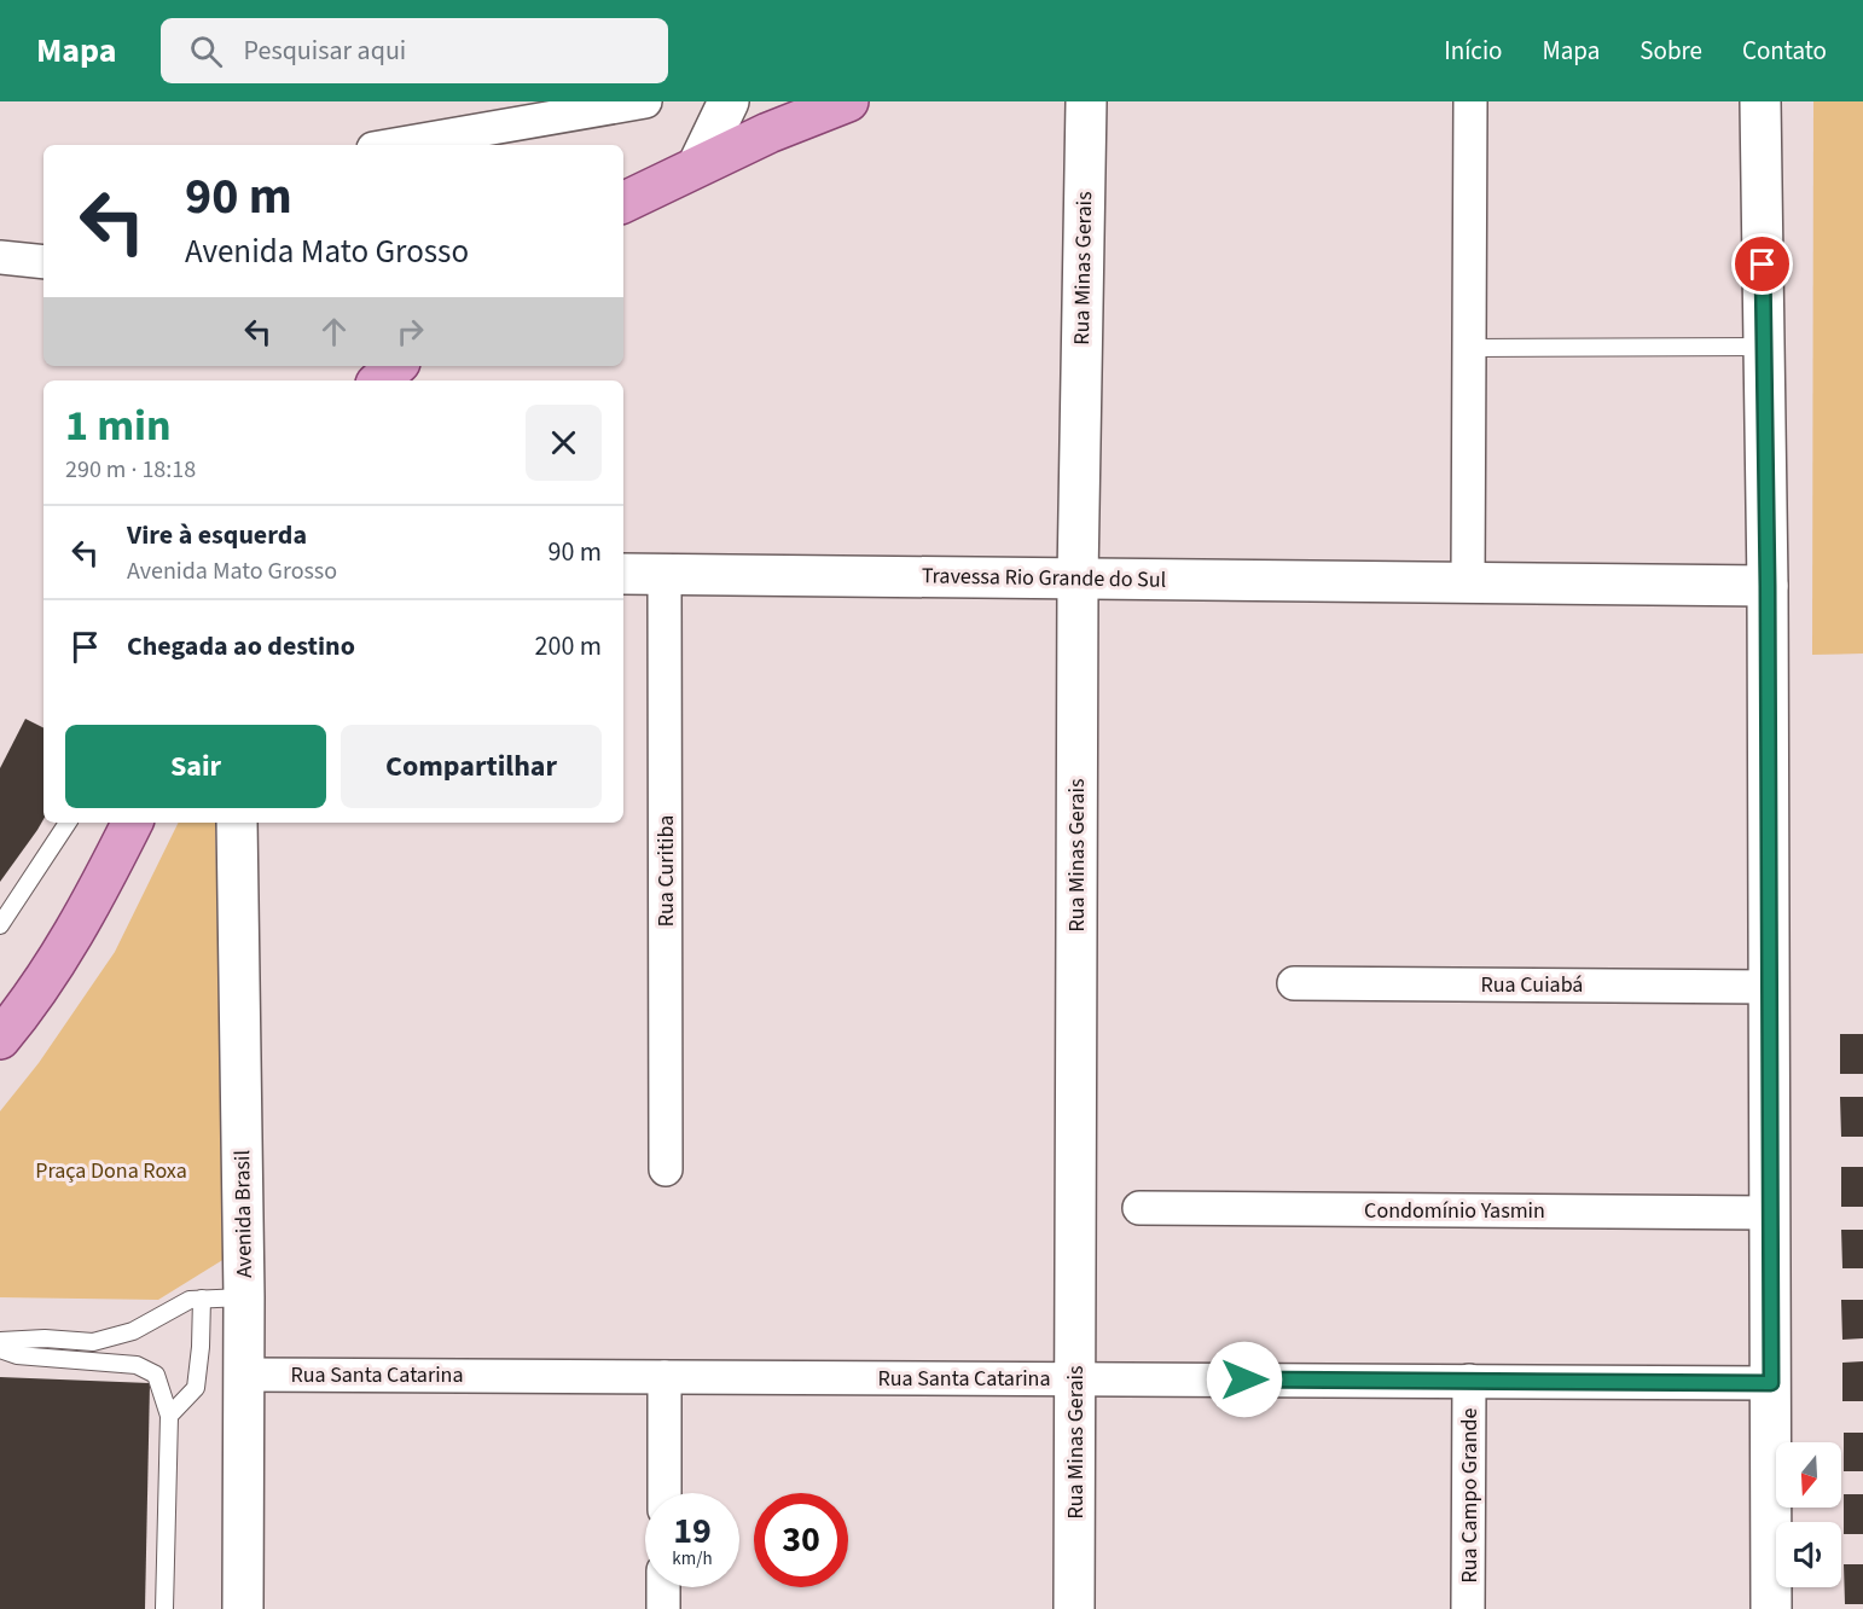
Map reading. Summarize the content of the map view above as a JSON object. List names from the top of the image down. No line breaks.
{"streets":{"main road":["Rua Minas Gerais","Travessa Rio Grande do Sul","Avenida Brasil"],"street":["Rua Curitiba","Rua Cuiabá","Condomínio Yasmin","Rua Santa Catarina","Rua Campo Grande"]},"crossings":[["Rua Minas Gerais","Travessa Rio Grande do Sul"],["Rua Minas Gerais","Rua Santa Catarina"],["Travessa Rio Grande do Sul","Rua Curitiba"],["Avenida Brasil","Rua Santa Catarina"],["Rua Santa Catarina","Rua Campo Grande"]],"parks":["Praça Dona Roxa"],"north":"bottom","page":{"header":"Mapa","search":"Pesquisar aqui","nav":["Início","Mapa","Sobre","Contato"],"turn":["90 m","Avenida Mato Grosso"],"heading":["1 min","290 m · 18:18"],"list":[{"name":"Vire à esquerda","note":"Avenida Mato Grosso","value":"90 m"},{"name":"Chegada ao destino","value":"200 m"}],"buttons":["Sair","Compartilhar"],"speed":"19 km/h","limit":"30"}}
